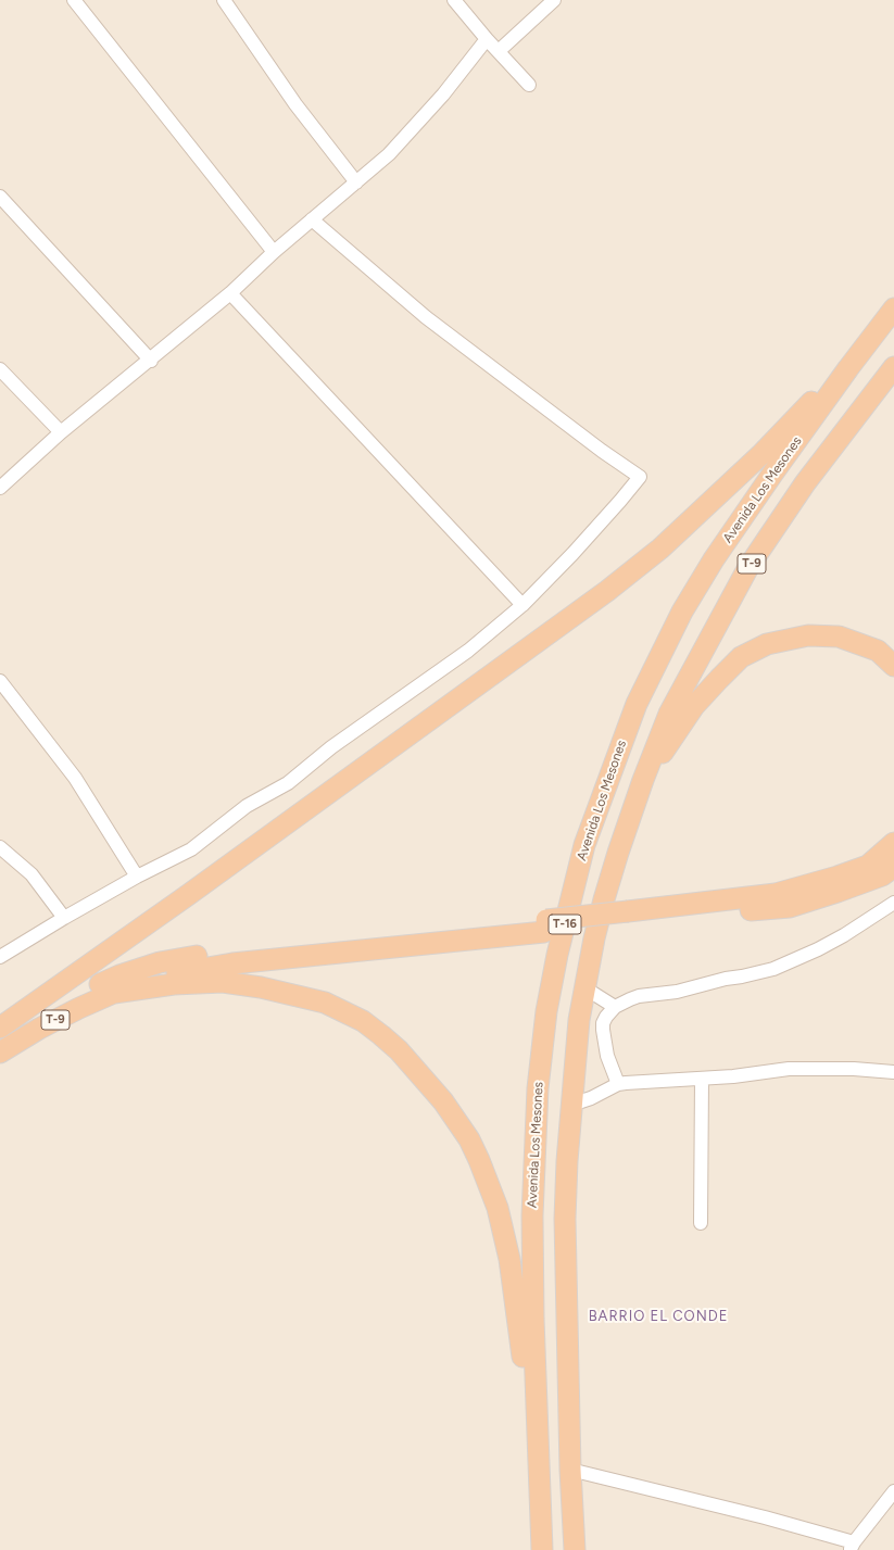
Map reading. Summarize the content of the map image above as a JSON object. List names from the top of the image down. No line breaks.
{"streets":{"highway":["Avenida Los Mesones","T-9","T-16"]},"crossings":[["T-9","T-16"]],"districts":["BARRIO EL CONDE"]}
